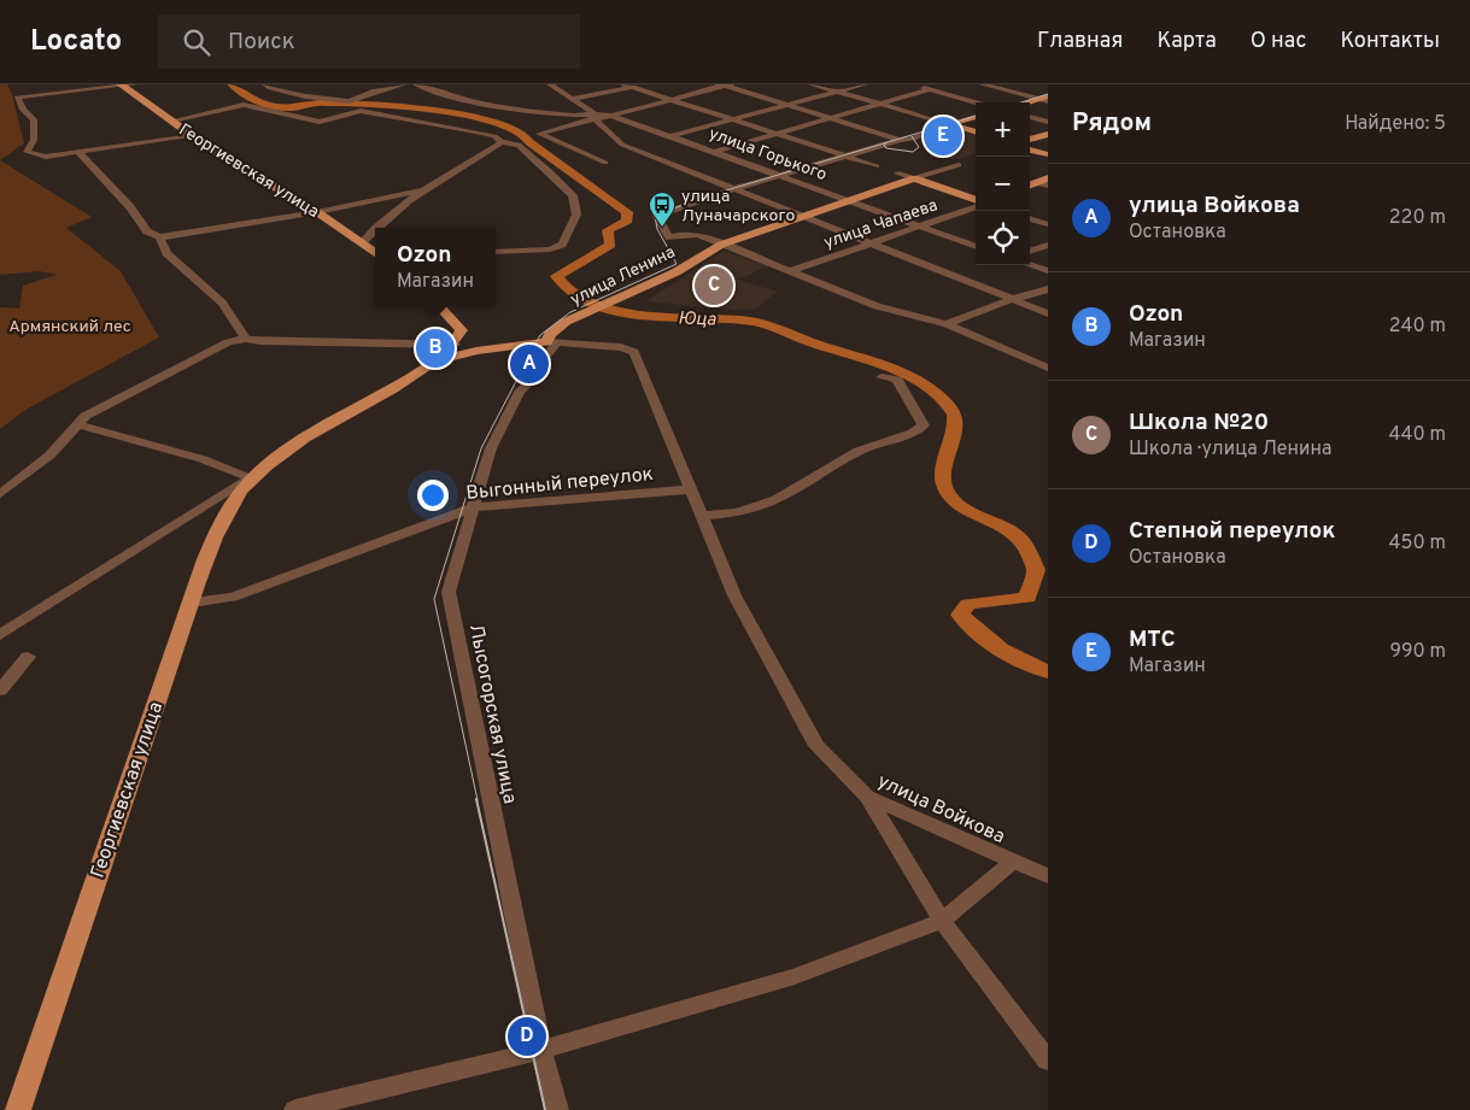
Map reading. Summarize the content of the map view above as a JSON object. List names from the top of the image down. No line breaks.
{"streets":{"main road":["Георгиевская улица","улица Ленина"],"street":["улица Горького","улица Чапаева","Выгонный переулок","Лысогорская улица","улица Войкова"]},"crossings":[["улица Горького","улица Чапаева"],["улица Горького","улица Ленина"],["Георгиевская улица","Выгонный переулок"],["улица Ленина","Лысогорская улица"],["улица Ленина","улица Войкова"],["Выгонный переулок","Лысогорская улица"],["Выгонный переулок","улица Войкова"],["Лысогорская улица","улица Войкова"]],"water":["Юца"],"parks":["Армянский лес"],"places":{"bus stop":["улица Луначарского"]},"page":{"header":"Locato","search":"Поиск","nav":["Главная","Карта","О нас","Контакты"],"heading":["Рядом","Найдено: 5"],"map_buttons":["+","−"],"pins":["E","C","B","A","D"],"list":[{"mark":"A","name":"улица Войкова","note":"Остановка","value":"220 m"},{"mark":"B","name":"Ozon","note":"Магазин","value":"240 m"},{"mark":"C","name":"Школа №20","note":"Школа · улица Ленина","value":"440 m"},{"mark":"D","name":"Степной переулок","note":"Остановка","value":"450 m"},{"mark":"E","name":"МТС","note":"Магазин","value":"990 m"}],"popup":["Ozon","Магазин"]}}
